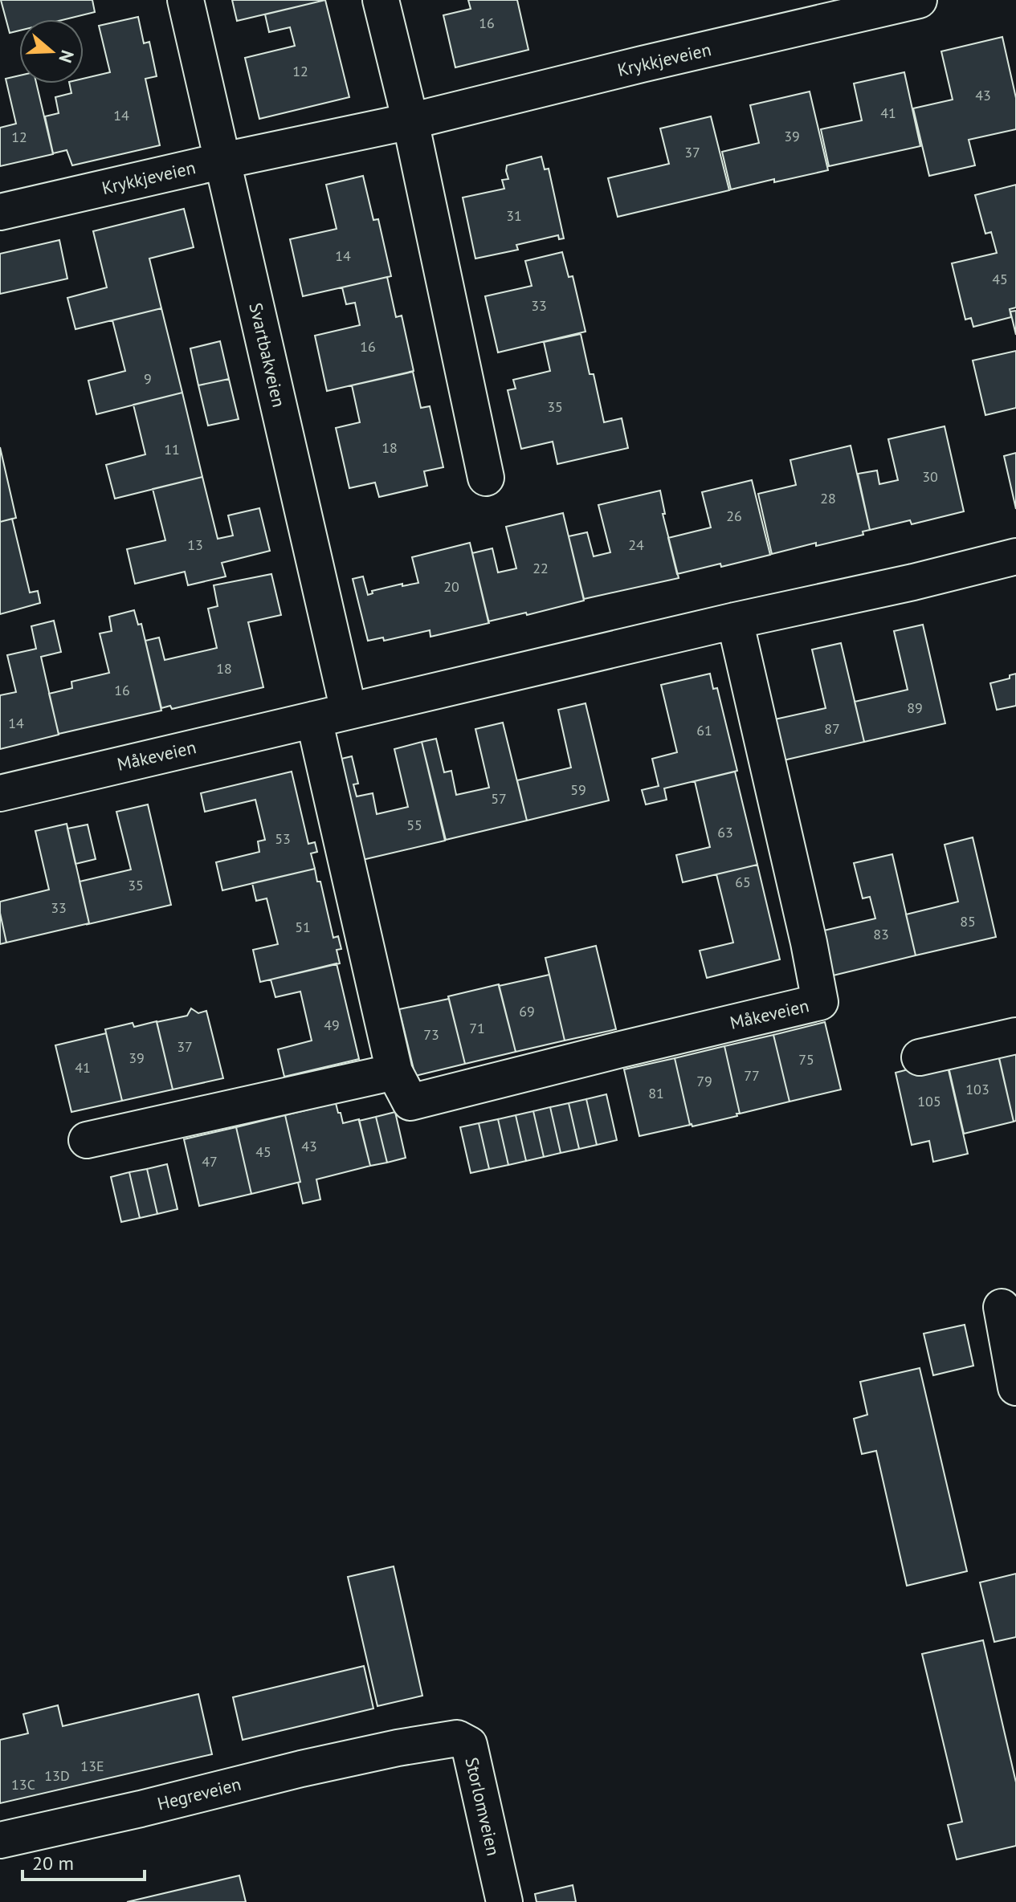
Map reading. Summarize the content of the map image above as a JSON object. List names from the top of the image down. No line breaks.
{"streets":{"street":["Krykkjeveien","Svartbakveien","Måkeveien","Hegreveien","Storlomveien"]},"crossings":[["Krykkjeveien","Svartbakveien"],["Svartbakveien","Måkeveien"],["Hegreveien","Storlomveien"]],"house_numbers":["16","12","43","41","14","39","12","37","31","14","45","33","16","9","35","18","11","30","28","26","13","24","22","20","18","16","89","14","87","61","59","57","55","63","53","65","35","33","85","51","83","69","49","71","73","37","39","75","41","77","79","103","81","105","43","45","47","13E","13D","13C"],"scale_bar":"20 m","north":"right"}
